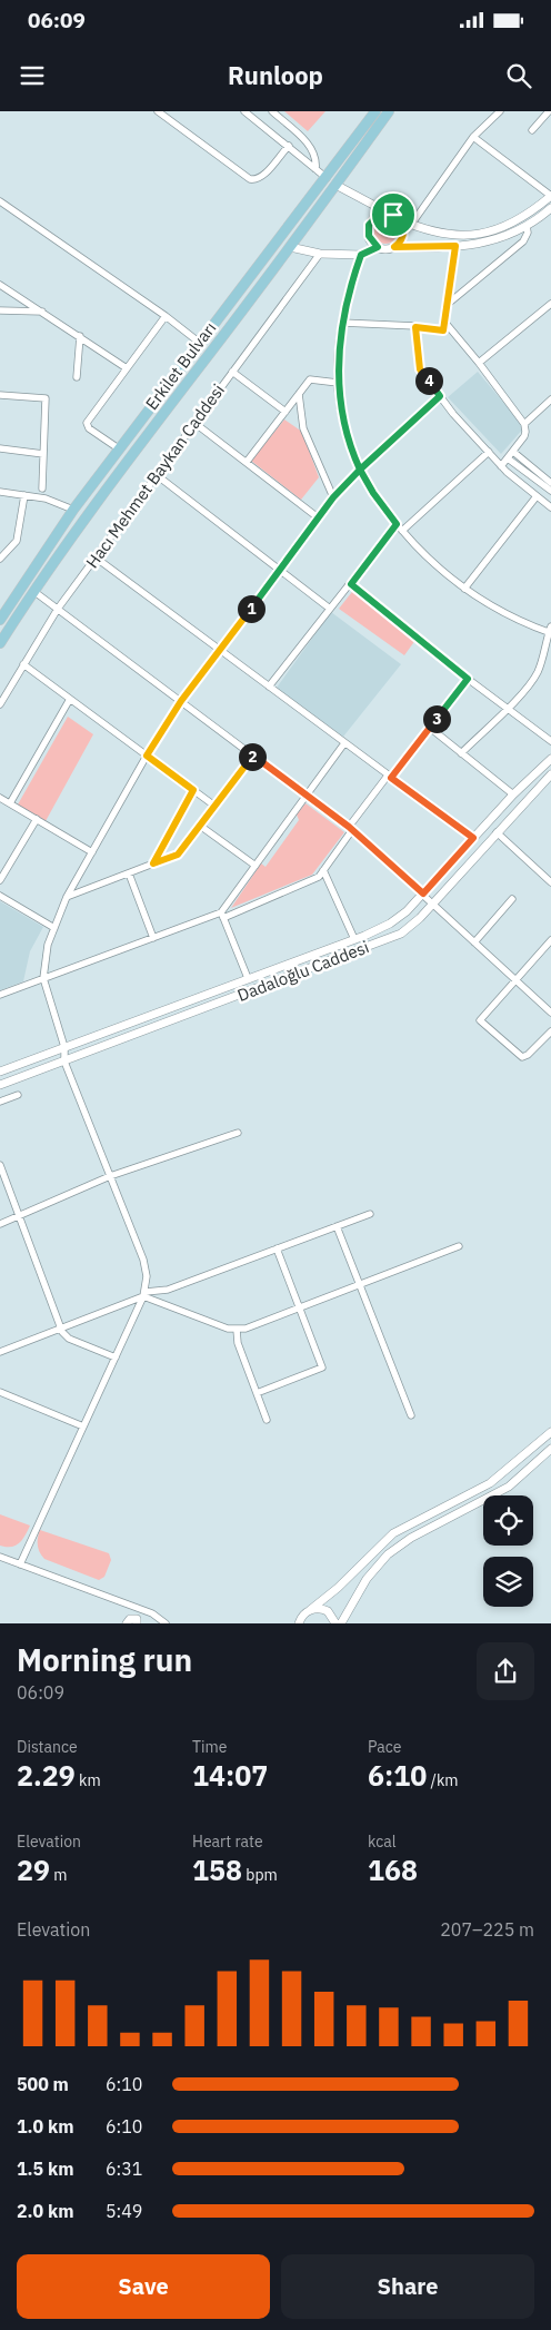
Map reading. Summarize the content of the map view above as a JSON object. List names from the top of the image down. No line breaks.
{"streets":{"main road":["Erkilet Bulvarı"],"street":["Hacı Mehmet Baykan Caddesi","Dadaloğlu Caddesi"]},"page":{"status":"06:09","header":"Runloop","pins":["4","1","3","2"],"heading":["Morning run","06:09"],"stats":[["Distance","2.29 km"],["Time","14:07"],["Pace","6:10 /km"],["Elevation","29 m"],["Heart rate","158 bpm"],["kcal","168"]],"chart":["Elevation","207–225 m"],"list":[{"name":"500 m","note":"6:10"},{"name":"1.0 km","note":"6:10"},{"name":"1.5 km","note":"6:31"},{"name":"2.0 km","note":"5:49"}],"buttons":["Save","Share"]}}
